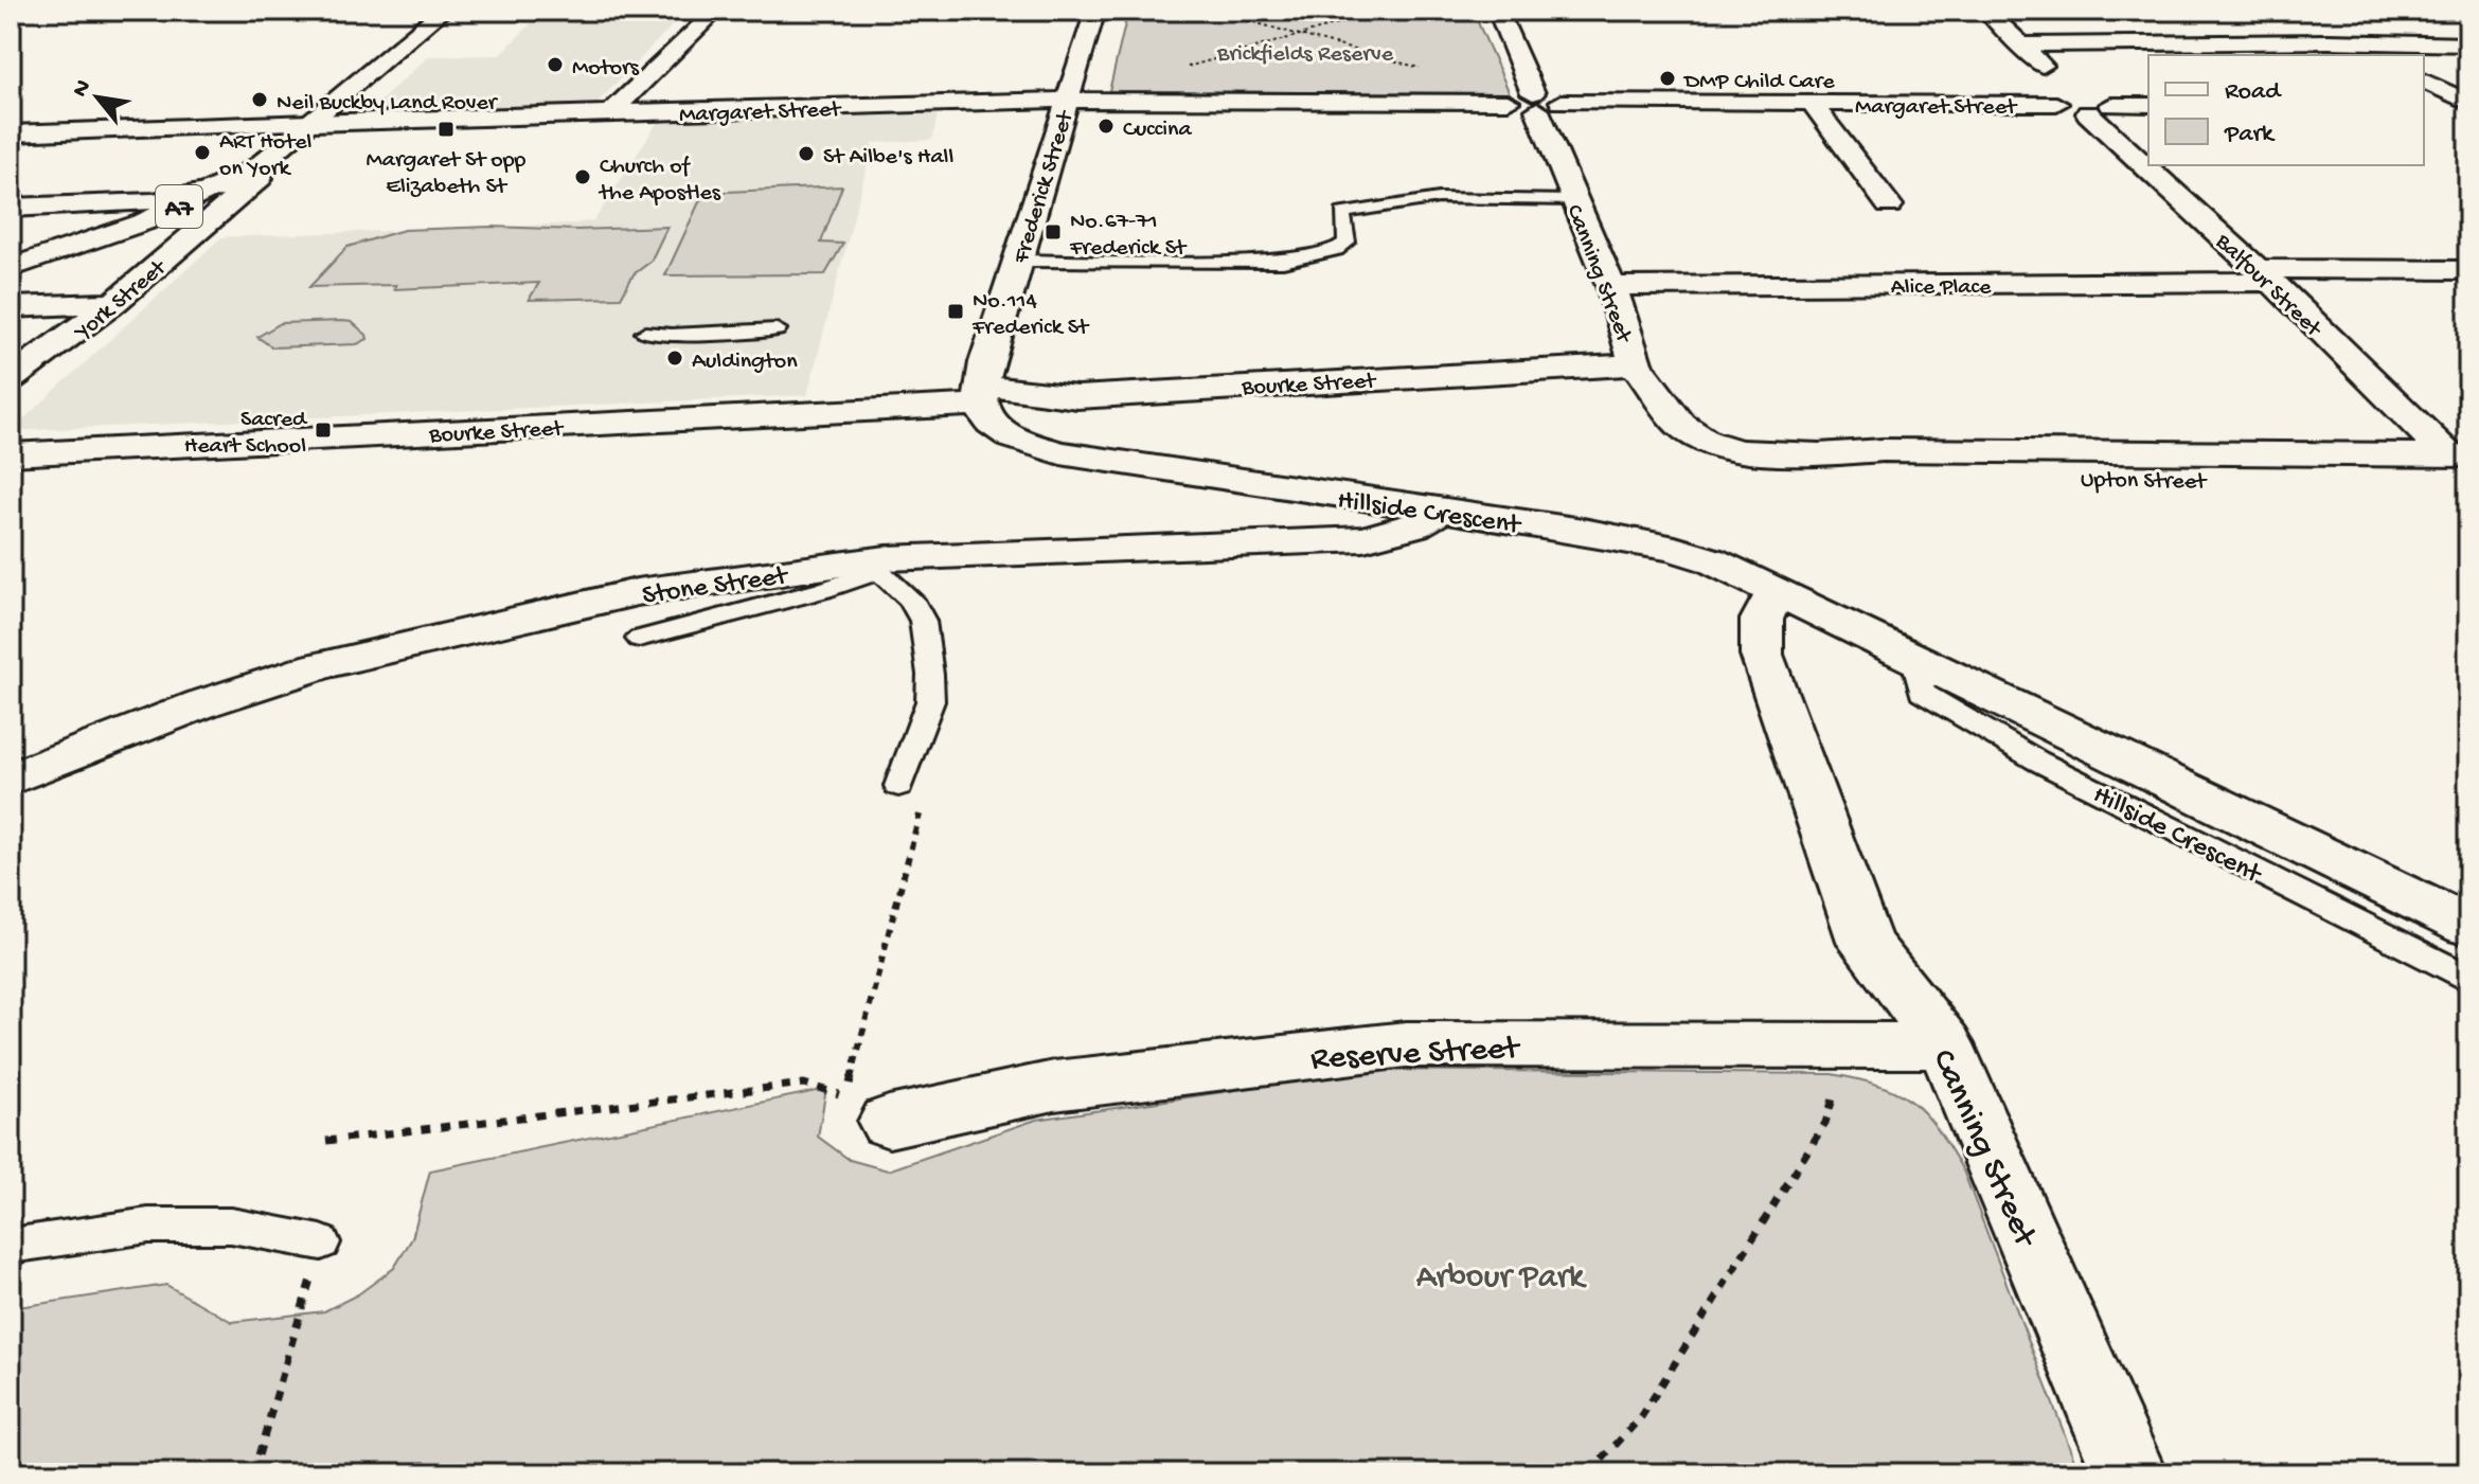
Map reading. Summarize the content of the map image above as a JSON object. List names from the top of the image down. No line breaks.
{"streets":{"main road":["Margaret Street","Frederick Street","A7","Canning Street","Balfour Street","Alice Place","York Street","Bourke Street","Upton Street","Hillside Crescent","Stone Street","Reserve Street"]},"crossings":[["Margaret Street","Frederick Street"],["Margaret Street","Canning Street"],["Margaret Street","Balfour Street"],["Margaret Street","York Street"],["Frederick Street","Bourke Street"],["Frederick Street","Hillside Crescent"],["A7","York Street"],["Canning Street","Alice Place"],["Canning Street","Bourke Street"],["Canning Street","Upton Street"],["Canning Street","Hillside Crescent"],["Canning Street","Reserve Street"],["Balfour Street","Alice Place"],["Balfour Street","Upton Street"],["Bourke Street","Hillside Crescent"],["Hillside Crescent","Stone Street"]],"parks":["Brickfields Reserve","Arbour Park"],"places":{"other":["Motors","DMP Child Care","Neil Buckby Land Rover","Cuccina","ART Hotel on York","St Ailbe's Hall","Church of the Apostles","Auldington"],"transit":["Margaret St opp Elizabeth St","No.67-71 Frederick St","No.114 Frederick St","Sacred Heart School"]},"legend":["Road","Park"],"north":"top left"}
